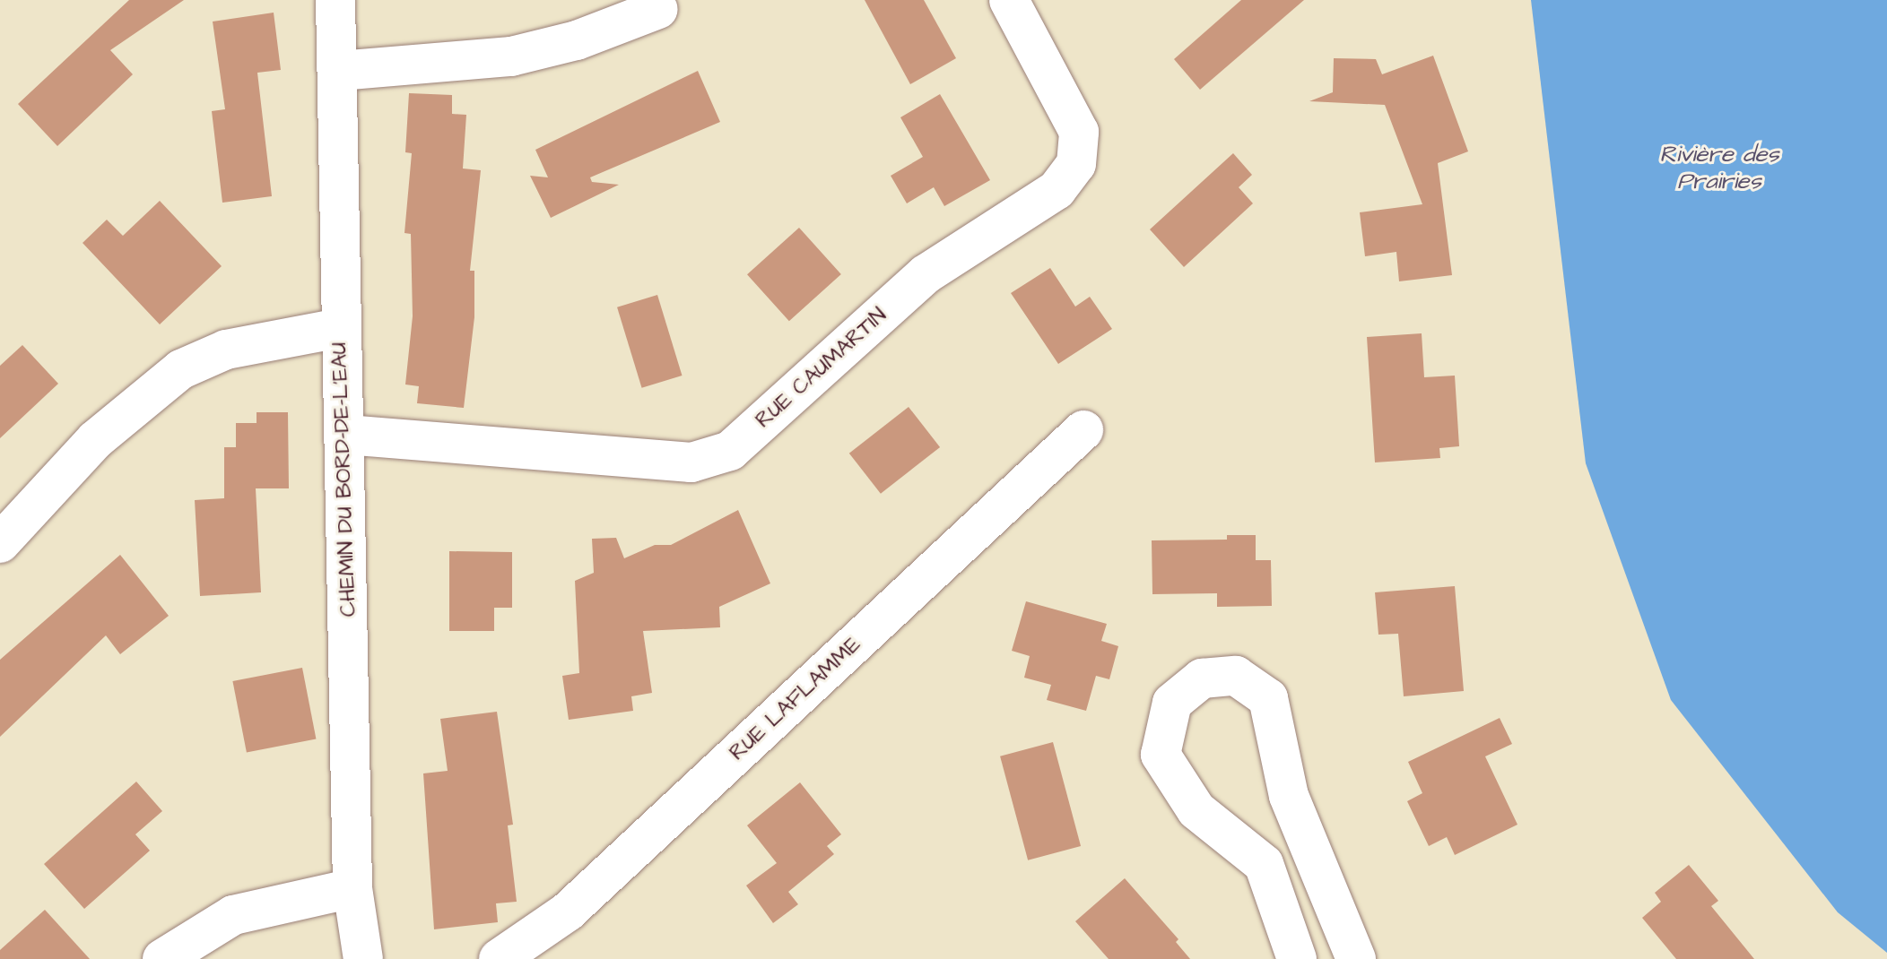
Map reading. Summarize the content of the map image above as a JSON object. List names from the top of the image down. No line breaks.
{"streets":{"street":["RUE CAUMARTIN","CHEMIN DU BORD-DE-L'EAU","RUE LAFLAMME"]},"crossings":[["RUE CAUMARTIN","CHEMIN DU BORD-DE-L'EAU"]],"water":["Rivière des Prairies"]}
